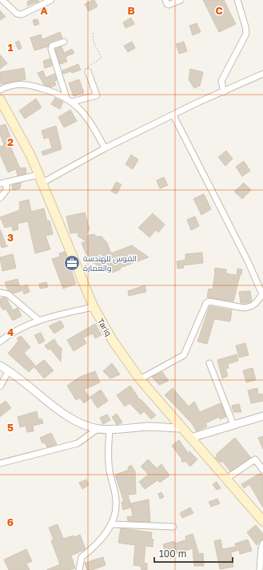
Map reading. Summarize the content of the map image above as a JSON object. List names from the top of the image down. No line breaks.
{"streets":{"main road":["Tariq"]},"places":{"office":["القوس للهندسة والعمارة"]},"scale_bar":"100 m","grid":{"columns":["A","B","C"],"rows":["1","2","3","4","5","6"]}}
